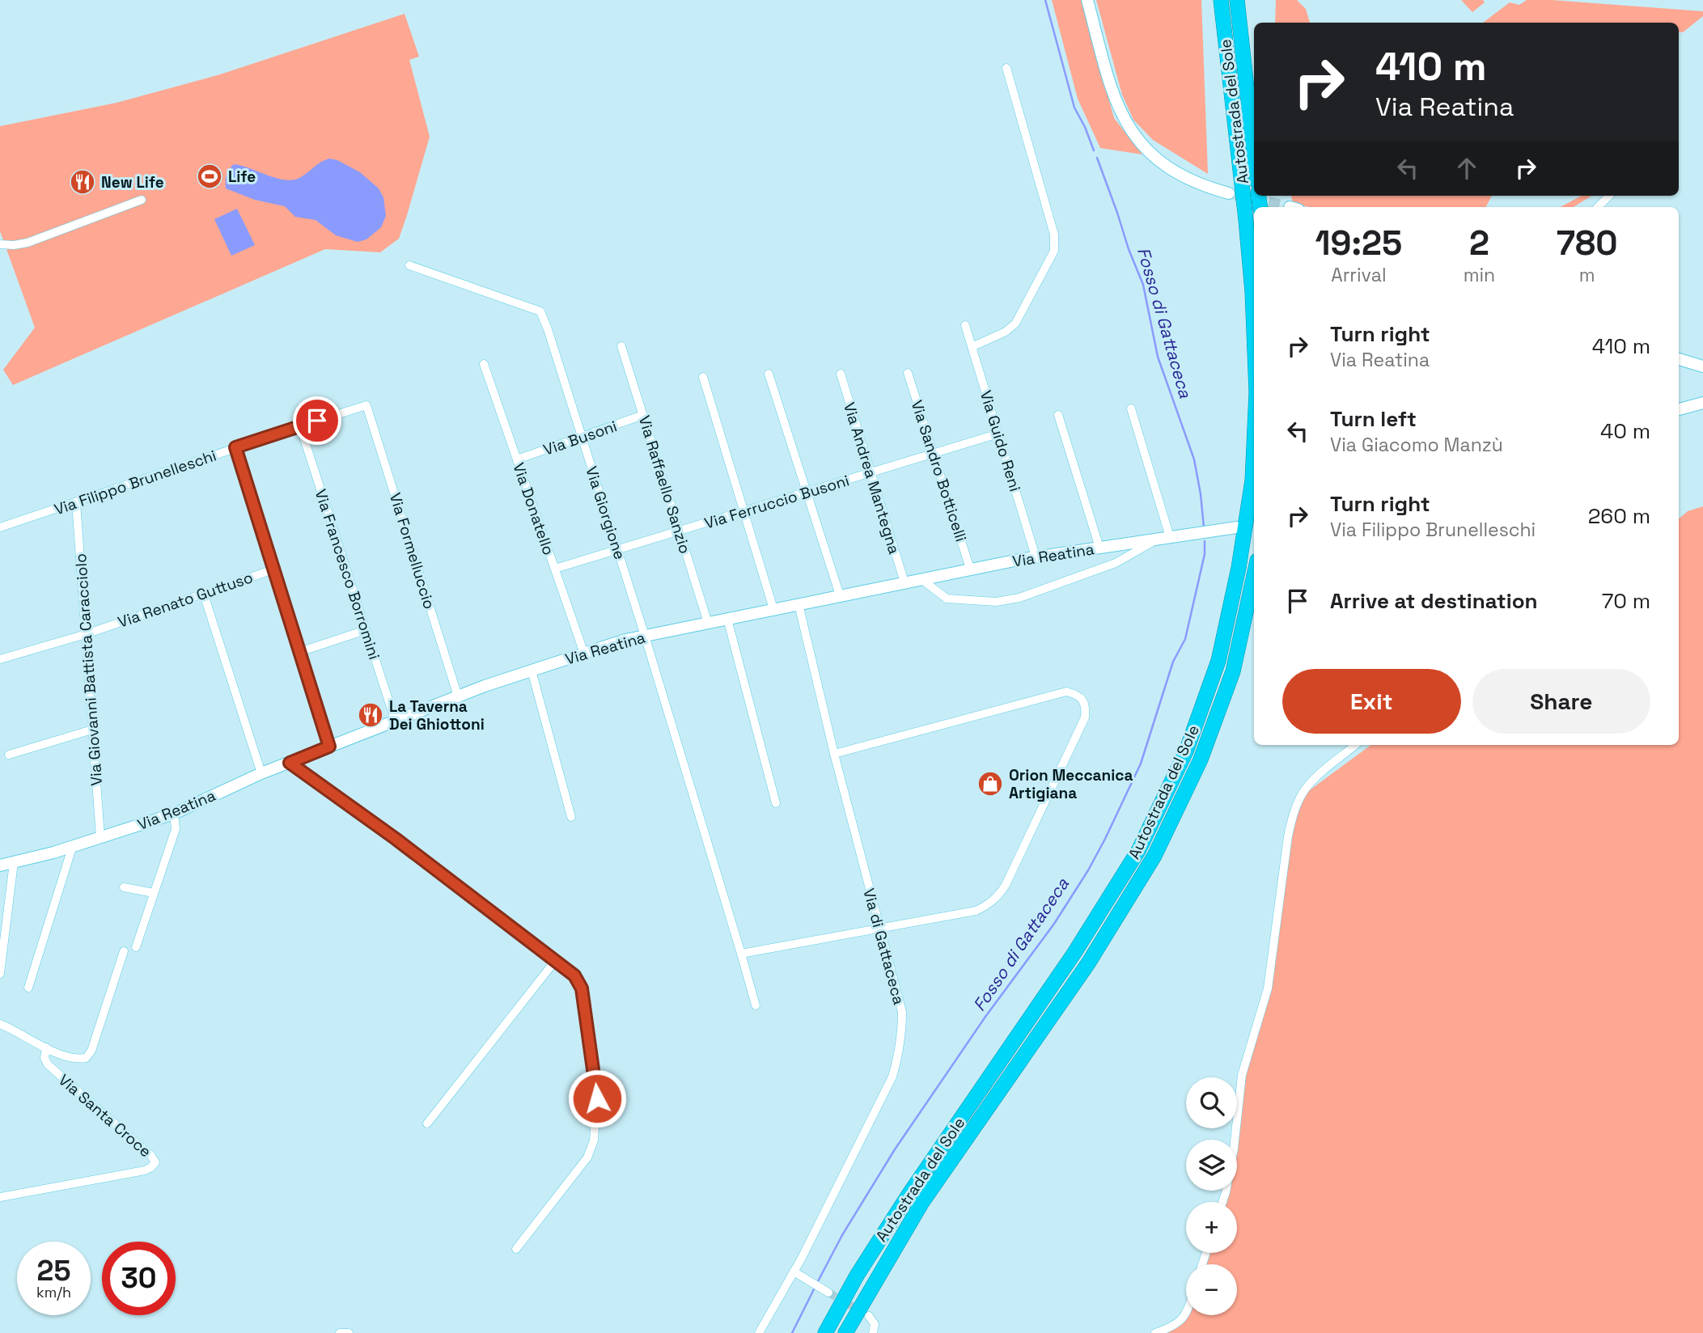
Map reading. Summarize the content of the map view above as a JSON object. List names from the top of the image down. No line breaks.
{"streets":{"highway":["Autostrada del Sole"],"street":["Via Busoni","Via Guido Reni","Via Sandro Botticelli","Via Andrea Mantegna","Via Filippo Brunelleschi","Via Raffaello Sanzio","Via Ferruccio Busoni","Via Donatello","Via Giorgione","Via Formelluccio","Via Reatina","Via Francesco Borromini","Via Renato Guttuso","Via Giovanni Battista Caracciolo","Via di Gattaceca","Via Santa Croce"]},"crossings":[["Via Busoni","Via Raffaello Sanzio"],["Via Busoni","Via Donatello"],["Via Busoni","Via Giorgione"],["Via Guido Reni","Via Ferruccio Busoni"],["Via Guido Reni","Via Reatina"],["Via Sandro Botticelli","Via Ferruccio Busoni"],["Via Sandro Botticelli","Via Reatina"],["Via Andrea Mantegna","Via Ferruccio Busoni"],["Via Andrea Mantegna","Via Reatina"],["Via Filippo Brunelleschi","Via Formelluccio"],["Via Filippo Brunelleschi","Via Francesco Borromini"],["Via Filippo Brunelleschi","Via Giovanni Battista Caracciolo"],["Via Raffaello Sanzio","Via Ferruccio Busoni"],["Via Raffaello Sanzio","Via Reatina"],["Via Ferruccio Busoni","Via Donatello"],["Via Ferruccio Busoni","Via Giorgione"],["Via Donatello","Via Reatina"],["Via Giorgione","Via Reatina"],["Via Formelluccio","Via Reatina"],["Via Reatina","Via Francesco Borromini"],["Via Reatina","Via Giovanni Battista Caracciolo"],["Via Reatina","Via di Gattaceca"],["Via Renato Guttuso","Via Giovanni Battista Caracciolo"]],"water":["Fosso di Gattaceca"],"places":{"sports":["Life"],"restaurant":["New Life","La Taverna Dei Ghiottoni"],"shop":["Orion Meccanica Artigiana"]},"page":{"turn":["410 m","Via Reatina"],"eta":["19:25","Arrival","2","min","780","m"],"list":[{"name":"Turn right","note":"Via Reatina","value":"410 m"},{"name":"Turn left","note":"Via Giacomo Manzù","value":"40 m"},{"name":"Turn right","note":"Via Filippo Brunelleschi","value":"260 m"},{"name":"Arrive at destination","value":"70 m"}],"buttons":["Exit","Share"],"map_buttons":["+","−"],"speed":"25 km/h","limit":"30"}}
